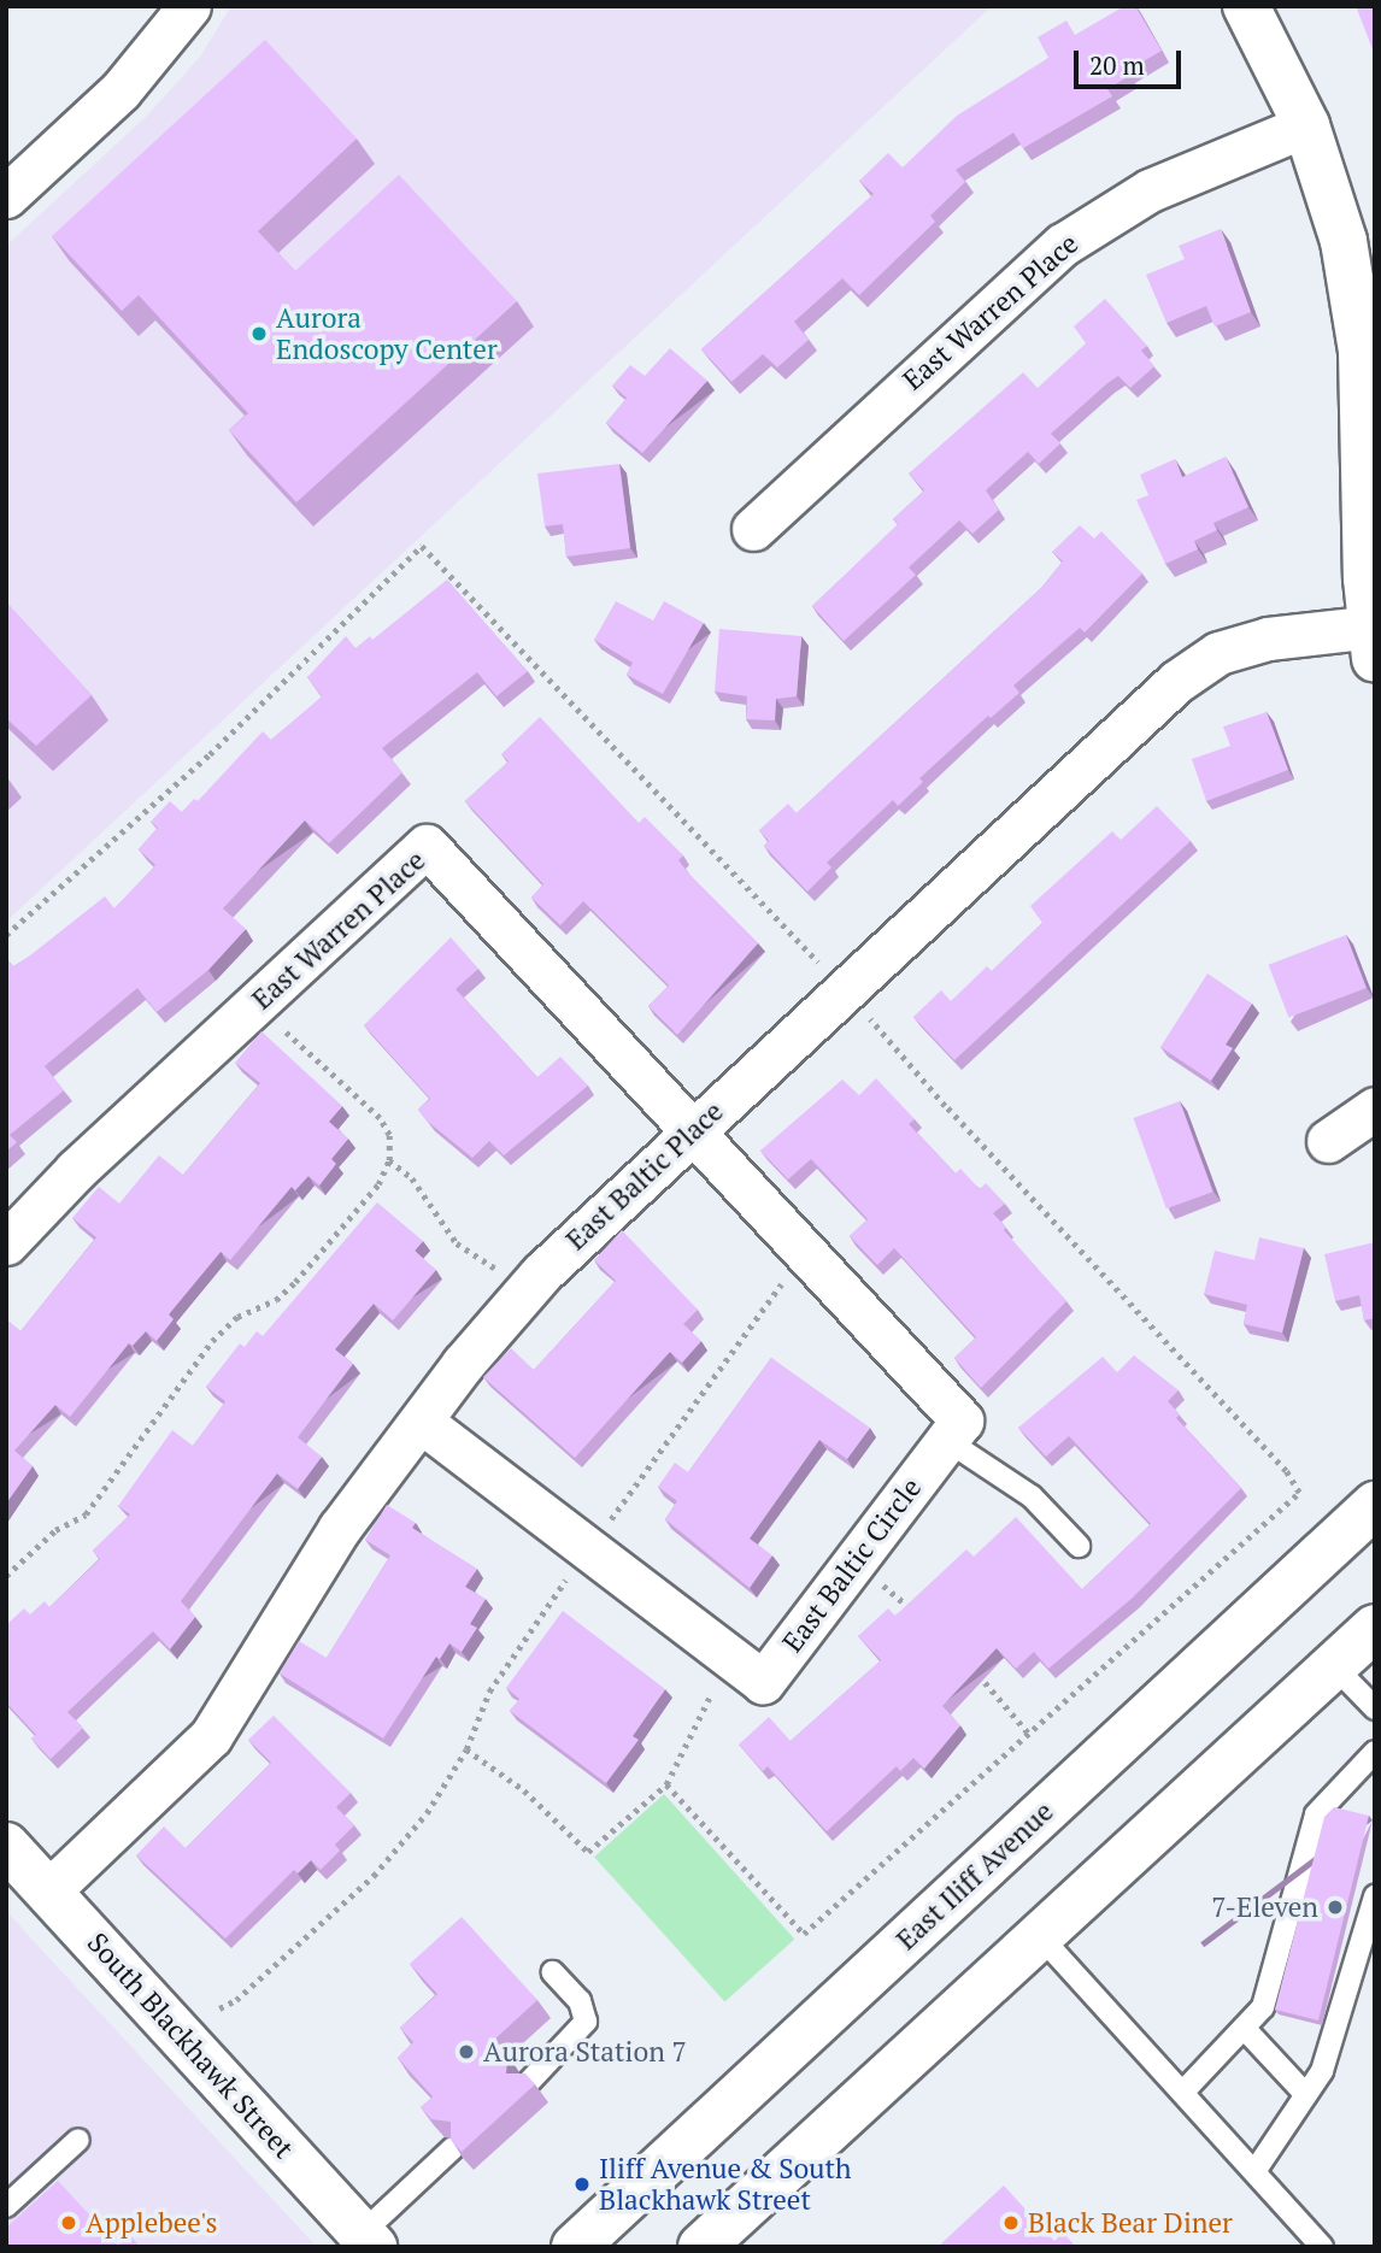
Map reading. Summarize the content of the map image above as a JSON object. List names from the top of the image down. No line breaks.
{"streets":{"main road":["East Iliff Avenue","South Blackhawk Street"],"street":["East Warren Place","East Baltic Place","East Baltic Circle"]},"crossings":[["East Warren Place","East Baltic Place"],["East Warren Place","East Baltic Circle"],["East Baltic Place","East Baltic Circle"],["East Baltic Place","South Blackhawk Street"]],"places":["Aurora Endoscopy Center","7-Eleven","Aurora Station 7","Iliff Avenue & South Blackhawk Street","Applebee's","Black Bear Diner"],"scale_bar":"20 m"}
